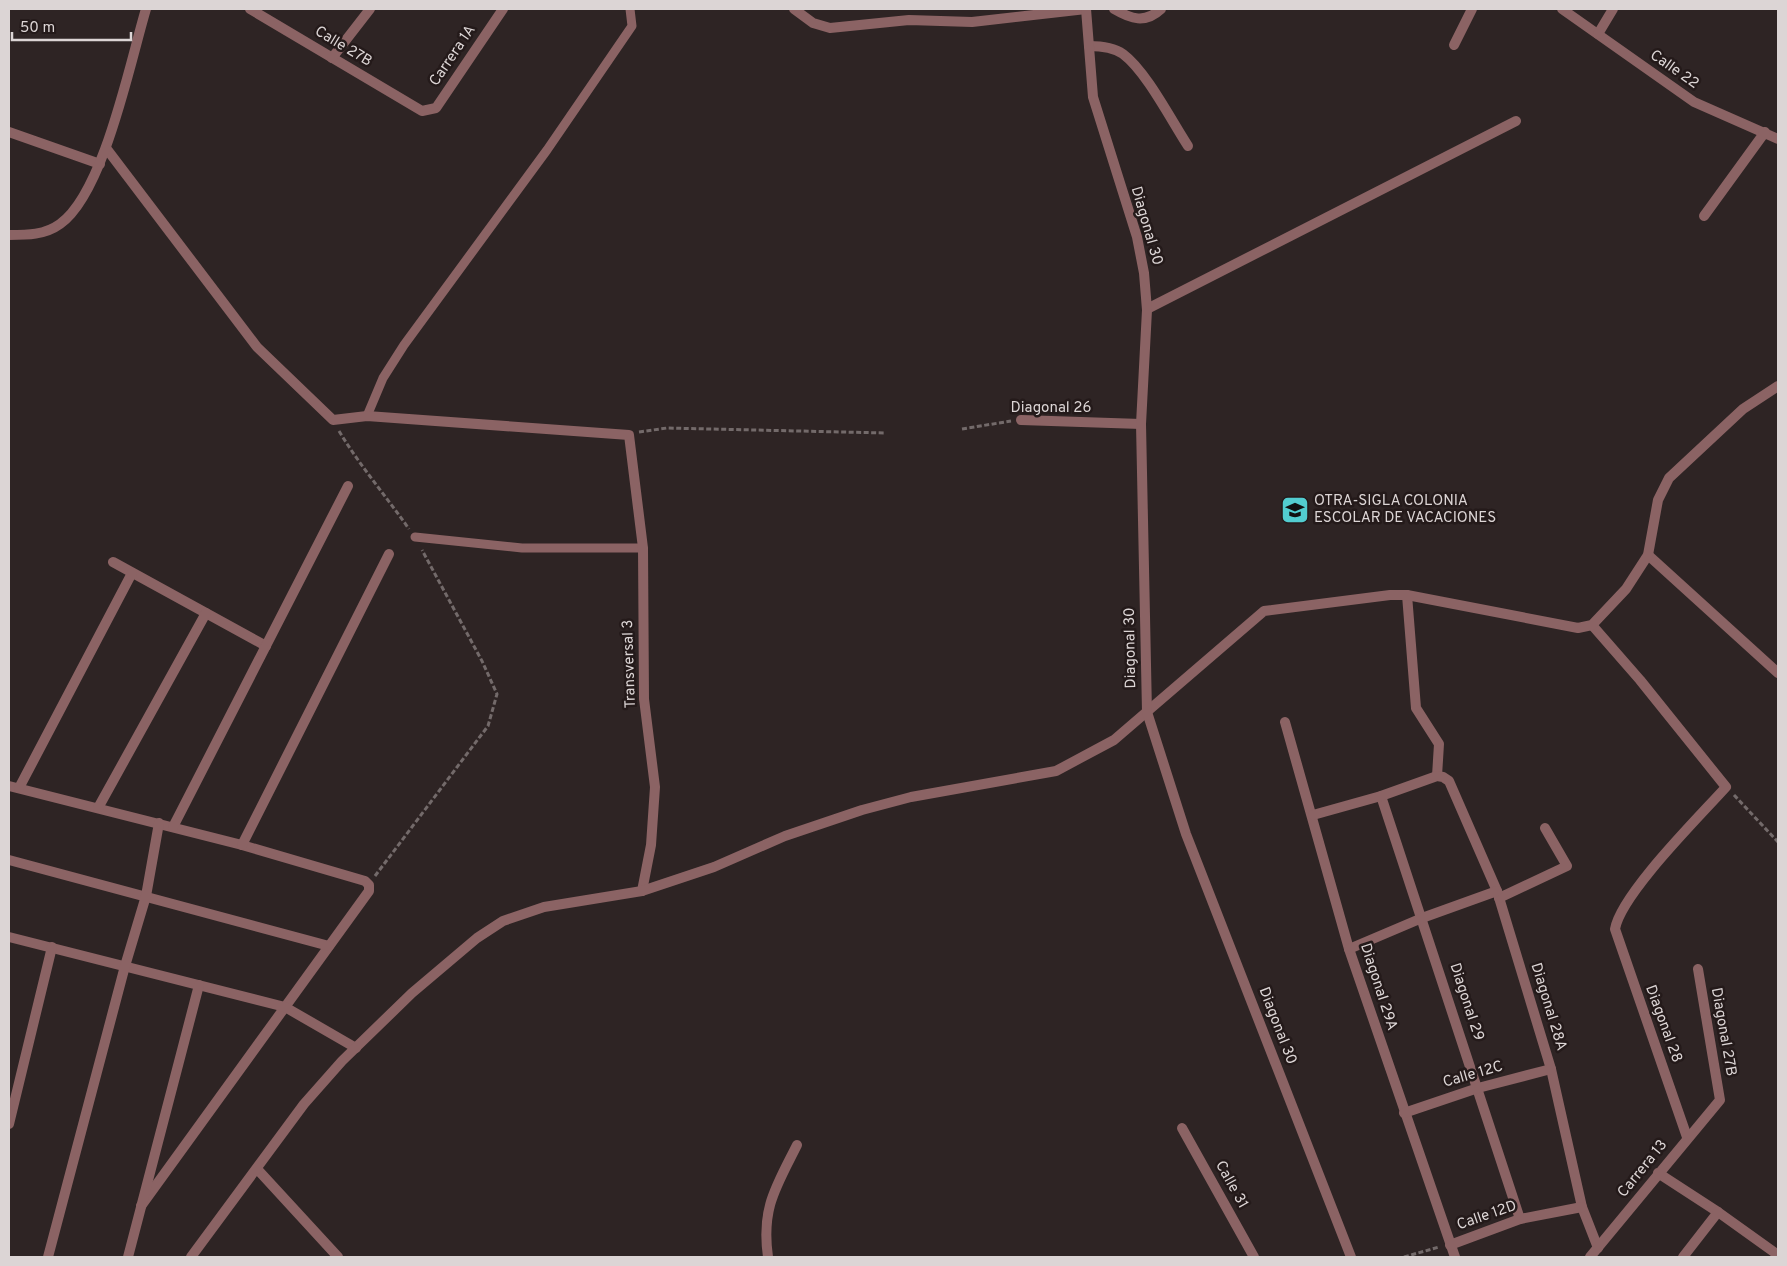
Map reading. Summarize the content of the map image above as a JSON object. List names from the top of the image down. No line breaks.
{"streets":{"street":["Calle 27B","Carrera 1A","Calle 22","Diagonal 30","Diagonal 26","Transversal 3","Diagonal 29A","Diagonal 29","Diagonal 28A","Diagonal 28","Diagonal 27B","Calle 12C","Carrera 13","Calle 31","Calle 12D"]},"crossings":[["Calle 27B","Carrera 1A"],["Diagonal 30","Diagonal 26"],["Diagonal 29A","Calle 12C"],["Diagonal 29A","Calle 12D"],["Diagonal 29","Calle 12C"],["Diagonal 29","Calle 12D"],["Diagonal 28A","Calle 12C"],["Diagonal 28A","Carrera 13"],["Diagonal 28A","Calle 12D"],["Diagonal 28","Carrera 13"],["Diagonal 27B","Carrera 13"]],"places":{"school or university":["OTRA-SIGLA COLONIA ESCOLAR DE VACACIONES"]},"scale_bar":"50 m"}
